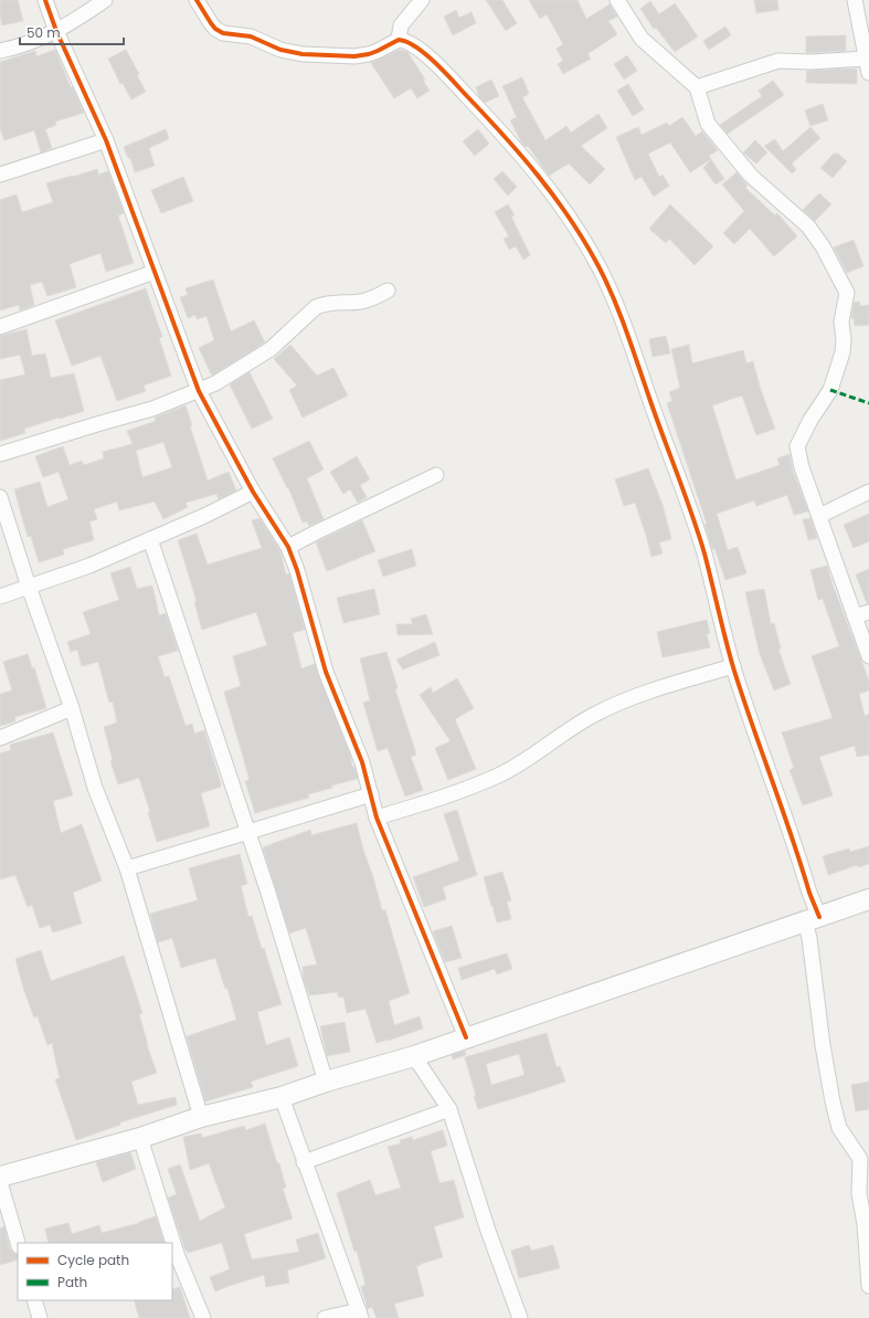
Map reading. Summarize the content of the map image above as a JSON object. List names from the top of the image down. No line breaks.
{"legend":["Cycle path","Path"],"scale_bar":"50 m"}
